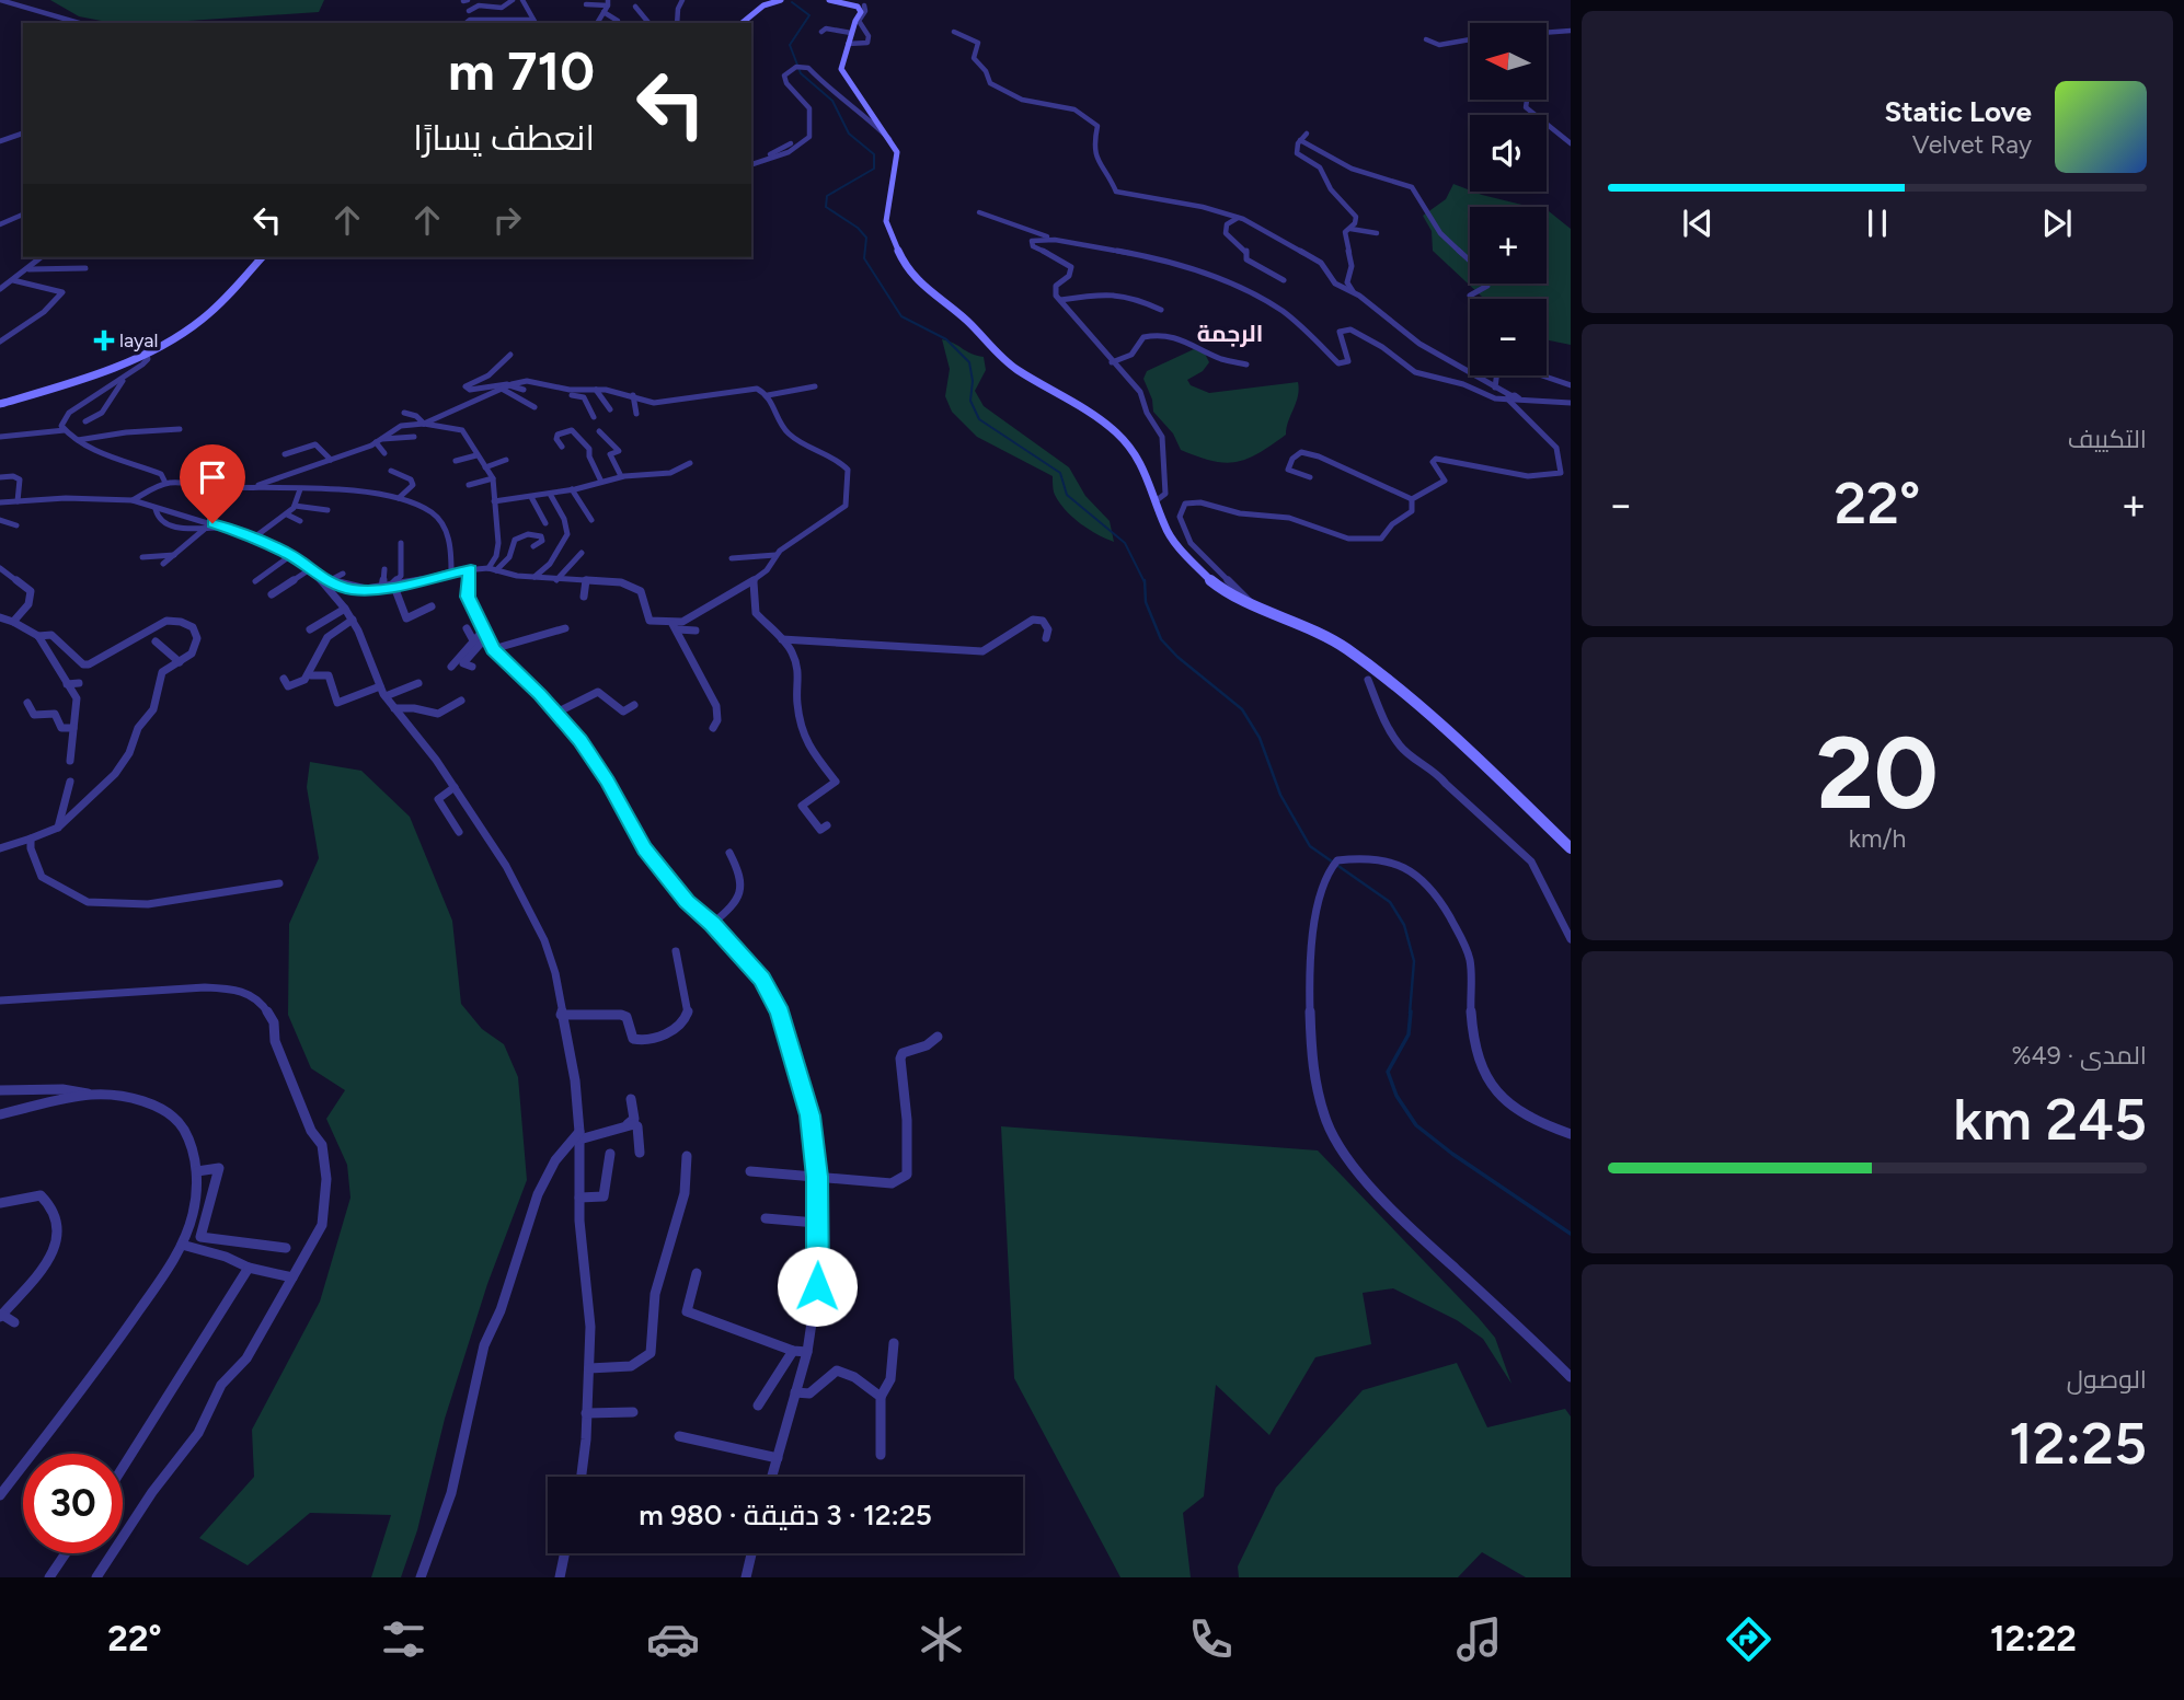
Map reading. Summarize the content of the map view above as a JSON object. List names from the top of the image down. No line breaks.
{"districts":["الرجمة"],"places":{"health":["layal"]},"north":"left","page":{"map_buttons":["+","−"],"turn":["710 m","انعطف يسارًا"],"song":["Static Love","Velvet Ray"],"tile":["التكييف",["20","km/h"],["المدى · 49%","245 km"],["الوصول","12:25"]],"heat":["−","22°","+"],"limit":"30","trip":"12:25 · 3 دقيقة · 980 m","tabs":["12:22","22°"]}}
